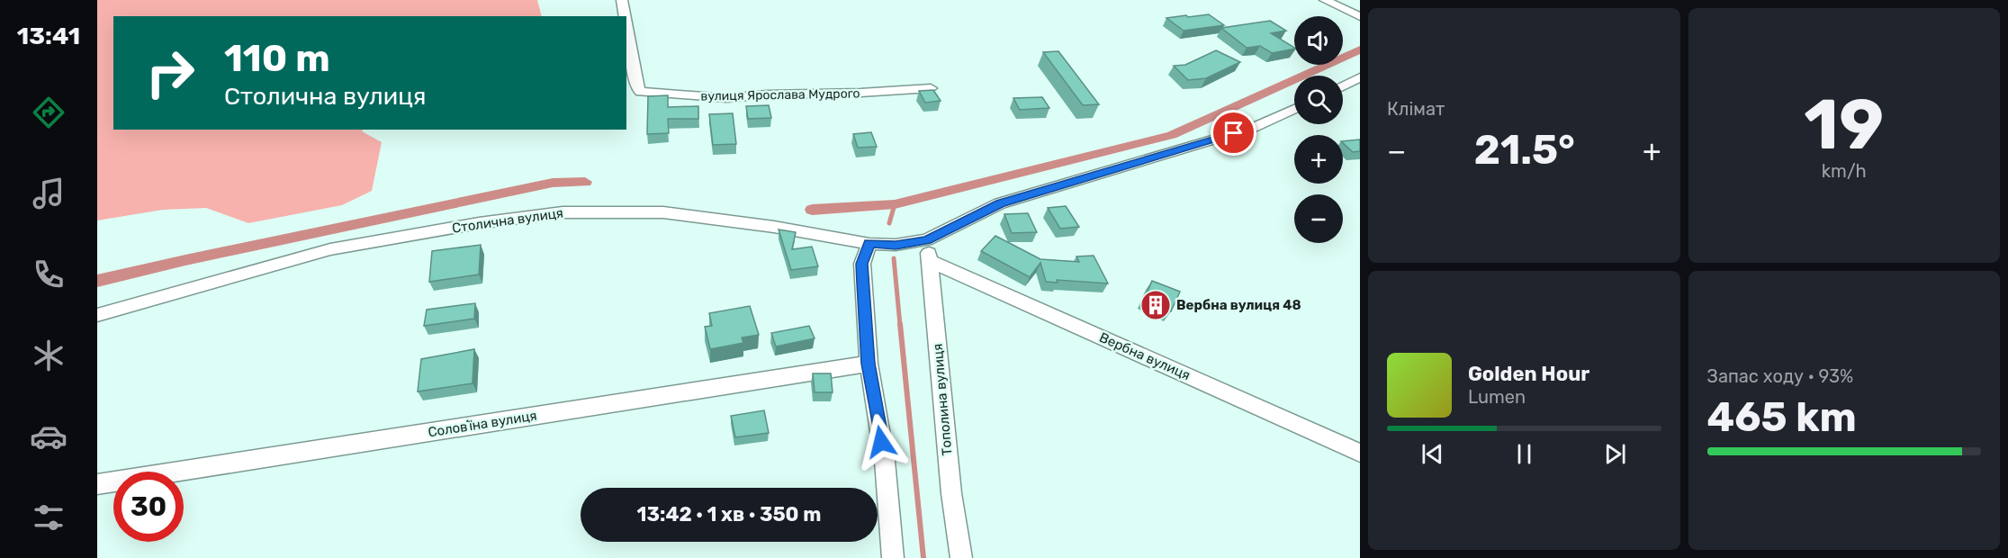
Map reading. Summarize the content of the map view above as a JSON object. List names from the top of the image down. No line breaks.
{"streets":{"street":["вулиця Ярослава Мудрого","Столична вулиця","Вербна вулиця","Тополина вулиця","Соловʼїна вулиця"]},"crossings":[["Столична вулиця","Тополина вулиця"],["Вербна вулиця","Тополина вулиця"]],"places":{"building":["Вербна вулиця 48"]},"page":{"tabs":"13:41","tile":["Клімат",["19","km/h"],["Запас ходу · 93%","465 km"]],"map_buttons":["+","−"],"turn":["110 m","Столична вулиця"],"heat":["−","21.5°","+"],"song":["Golden Hour","Lumen"],"limit":"30","trip":"13:42 · 1 хв · 350 m"}}
